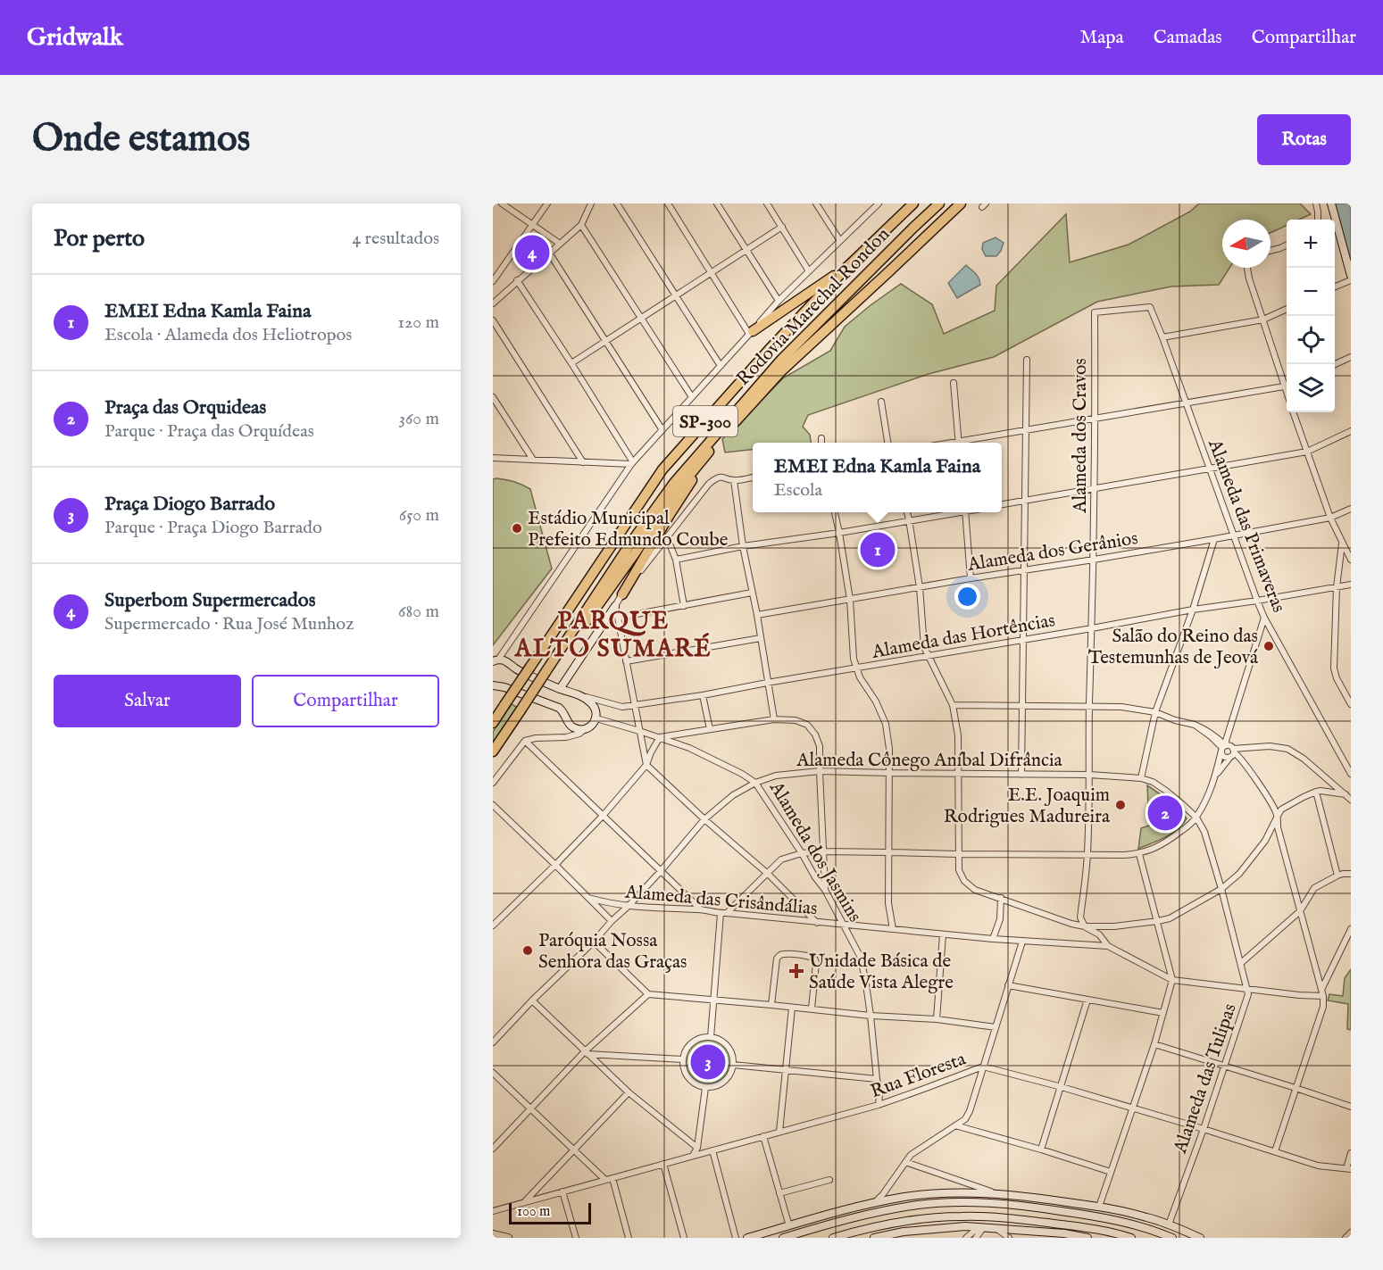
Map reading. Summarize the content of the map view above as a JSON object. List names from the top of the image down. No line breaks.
{"streets":{"highway":["Rodovia Marechal Rondon","SP-300"],"street":["Alameda dos Cravos","Alameda das Primaveras","Alameda dos Gerânios","Alameda das Hortências","Alameda Cônego Aníbal Difrância","Alameda dos Jasmins","Alameda das Crisândálias","Rua Floresta","Alameda das Tulipas"]},"crossings":[["Rodovia Marechal Rondon","SP-300"],["Alameda dos Cravos","Alameda das Primaveras"],["Alameda dos Cravos","Alameda dos Gerânios"],["Alameda dos Cravos","Alameda das Hortências"],["Alameda dos Cravos","Alameda Cônego Aníbal Difrância"],["Alameda das Primaveras","Alameda dos Gerânios"],["Alameda das Primaveras","Alameda das Hortências"],["Alameda Cônego Aníbal Difrância","Alameda dos Jasmins"],["Alameda Cônego Aníbal Difrância","Alameda das Crisândálias"],["Alameda dos Jasmins","Alameda das Crisândálias"],["Alameda dos Jasmins","Rua Floresta"],["Rua Floresta","Alameda das Tulipas"]],"districts":["PARQUE ALTO SUMARÉ"],"places":{"other":["Estádio Municipal Prefeito Edmundo Coube","Salão do Reino das Testemunhas de Jeová","E.E. Joaquim Rodrigues Madureira","Paróquia Nossa Senhora das Graças"],"health":["Unidade Básica de Saúde Vista Alegre"]},"scale_bar":"100 m","north":"left","page":{"header":"Gridwalk","nav":["Mapa","Camadas","Compartilhar"],"buttons":["Rotas",["Salvar","Compartilhar"]],"title":"Onde estamos","heading":["Por perto","4 resultados"],"map_buttons":["+","−"],"pins":["4","1","2","3"],"list":[{"mark":"1","name":"EMEI Edna Kamla Faina","note":"Escola · Alameda dos Heliotropos","value":"120 m"},{"mark":"2","name":"Praça das Orquideas","note":"Parque · Praça das Orquídeas","value":"360 m"},{"mark":"3","name":"Praça Diogo Barrado","note":"Parque · Praça Diogo Barrado","value":"650 m"},{"mark":"4","name":"Superbom Supermercados","note":"Supermercado · Rua José Munhoz","value":"680 m"}],"popup":["EMEI Edna Kamla Faina","Escola"],"scale":"100 m"}}
